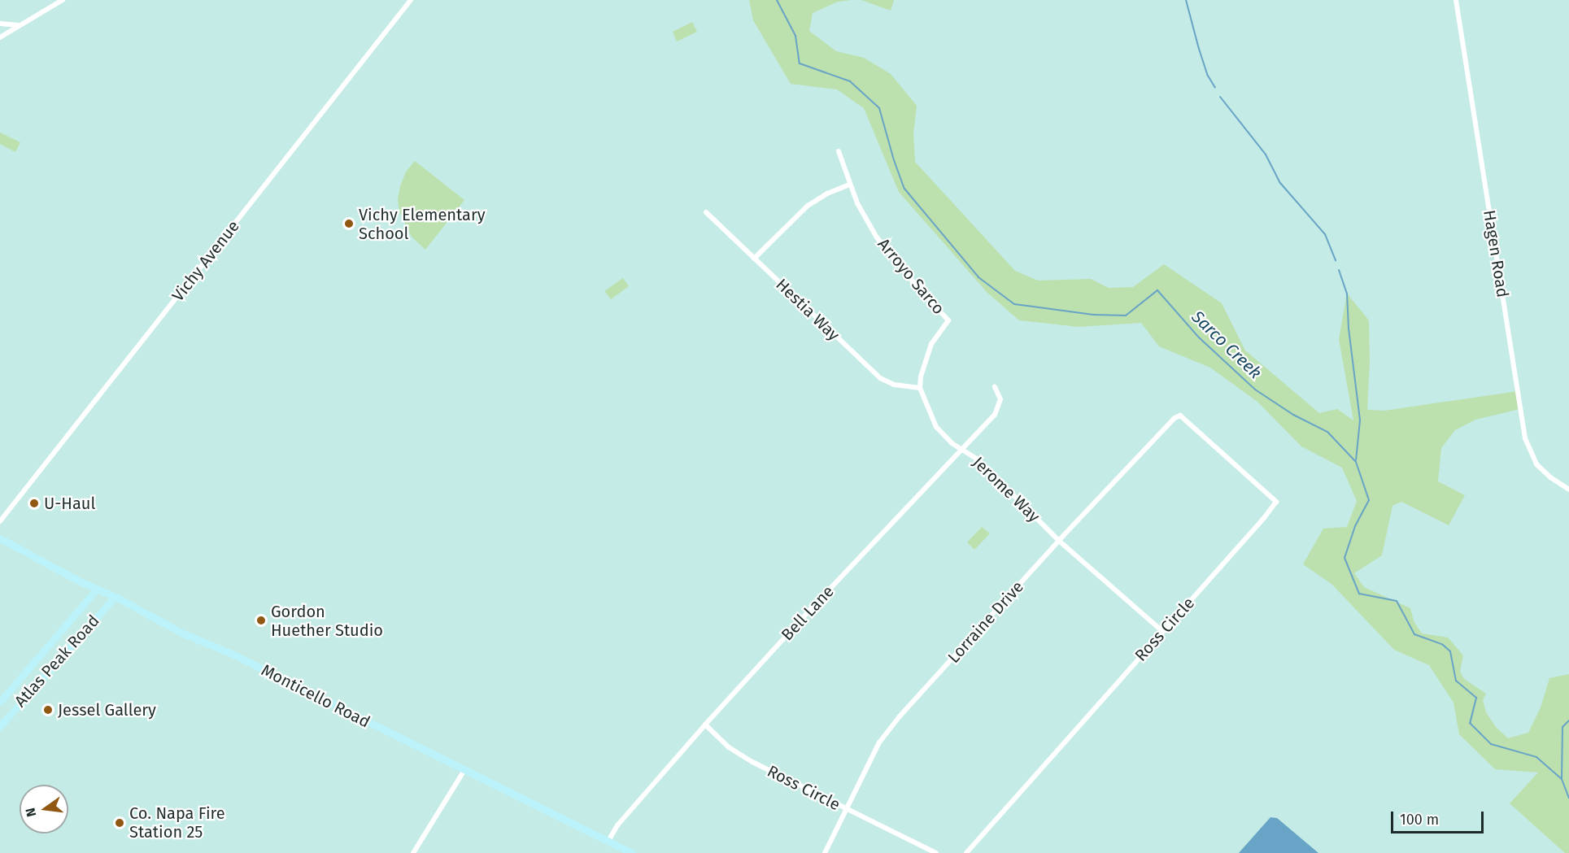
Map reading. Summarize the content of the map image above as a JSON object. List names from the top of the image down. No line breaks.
{"streets":{"main road":["Atlas Peak Road","Monticello Road"],"street":["Hagen Road","Vichy Avenue","Arroyo Sarco","Hestia Way","Jerome Way","Bell Lane","Lorraine Drive","Ross Circle"]},"crossings":[["Arroyo Sarco","Hestia Way"],["Arroyo Sarco","Jerome Way"],["Hestia Way","Jerome Way"],["Jerome Way","Bell Lane"],["Jerome Way","Lorraine Drive"],["Jerome Way","Ross Circle"],["Bell Lane","Ross Circle"],["Bell Lane","Monticello Road"],["Lorraine Drive","Ross Circle"],["Atlas Peak Road","Monticello Road"]],"water":["Sarco Creek"],"places":["Vichy Elementary School","U-Haul","Gordon Huether Studio","Jessel Gallery","Co. Napa Fire Station 25"],"scale_bar":"100 m","north":"left"}
